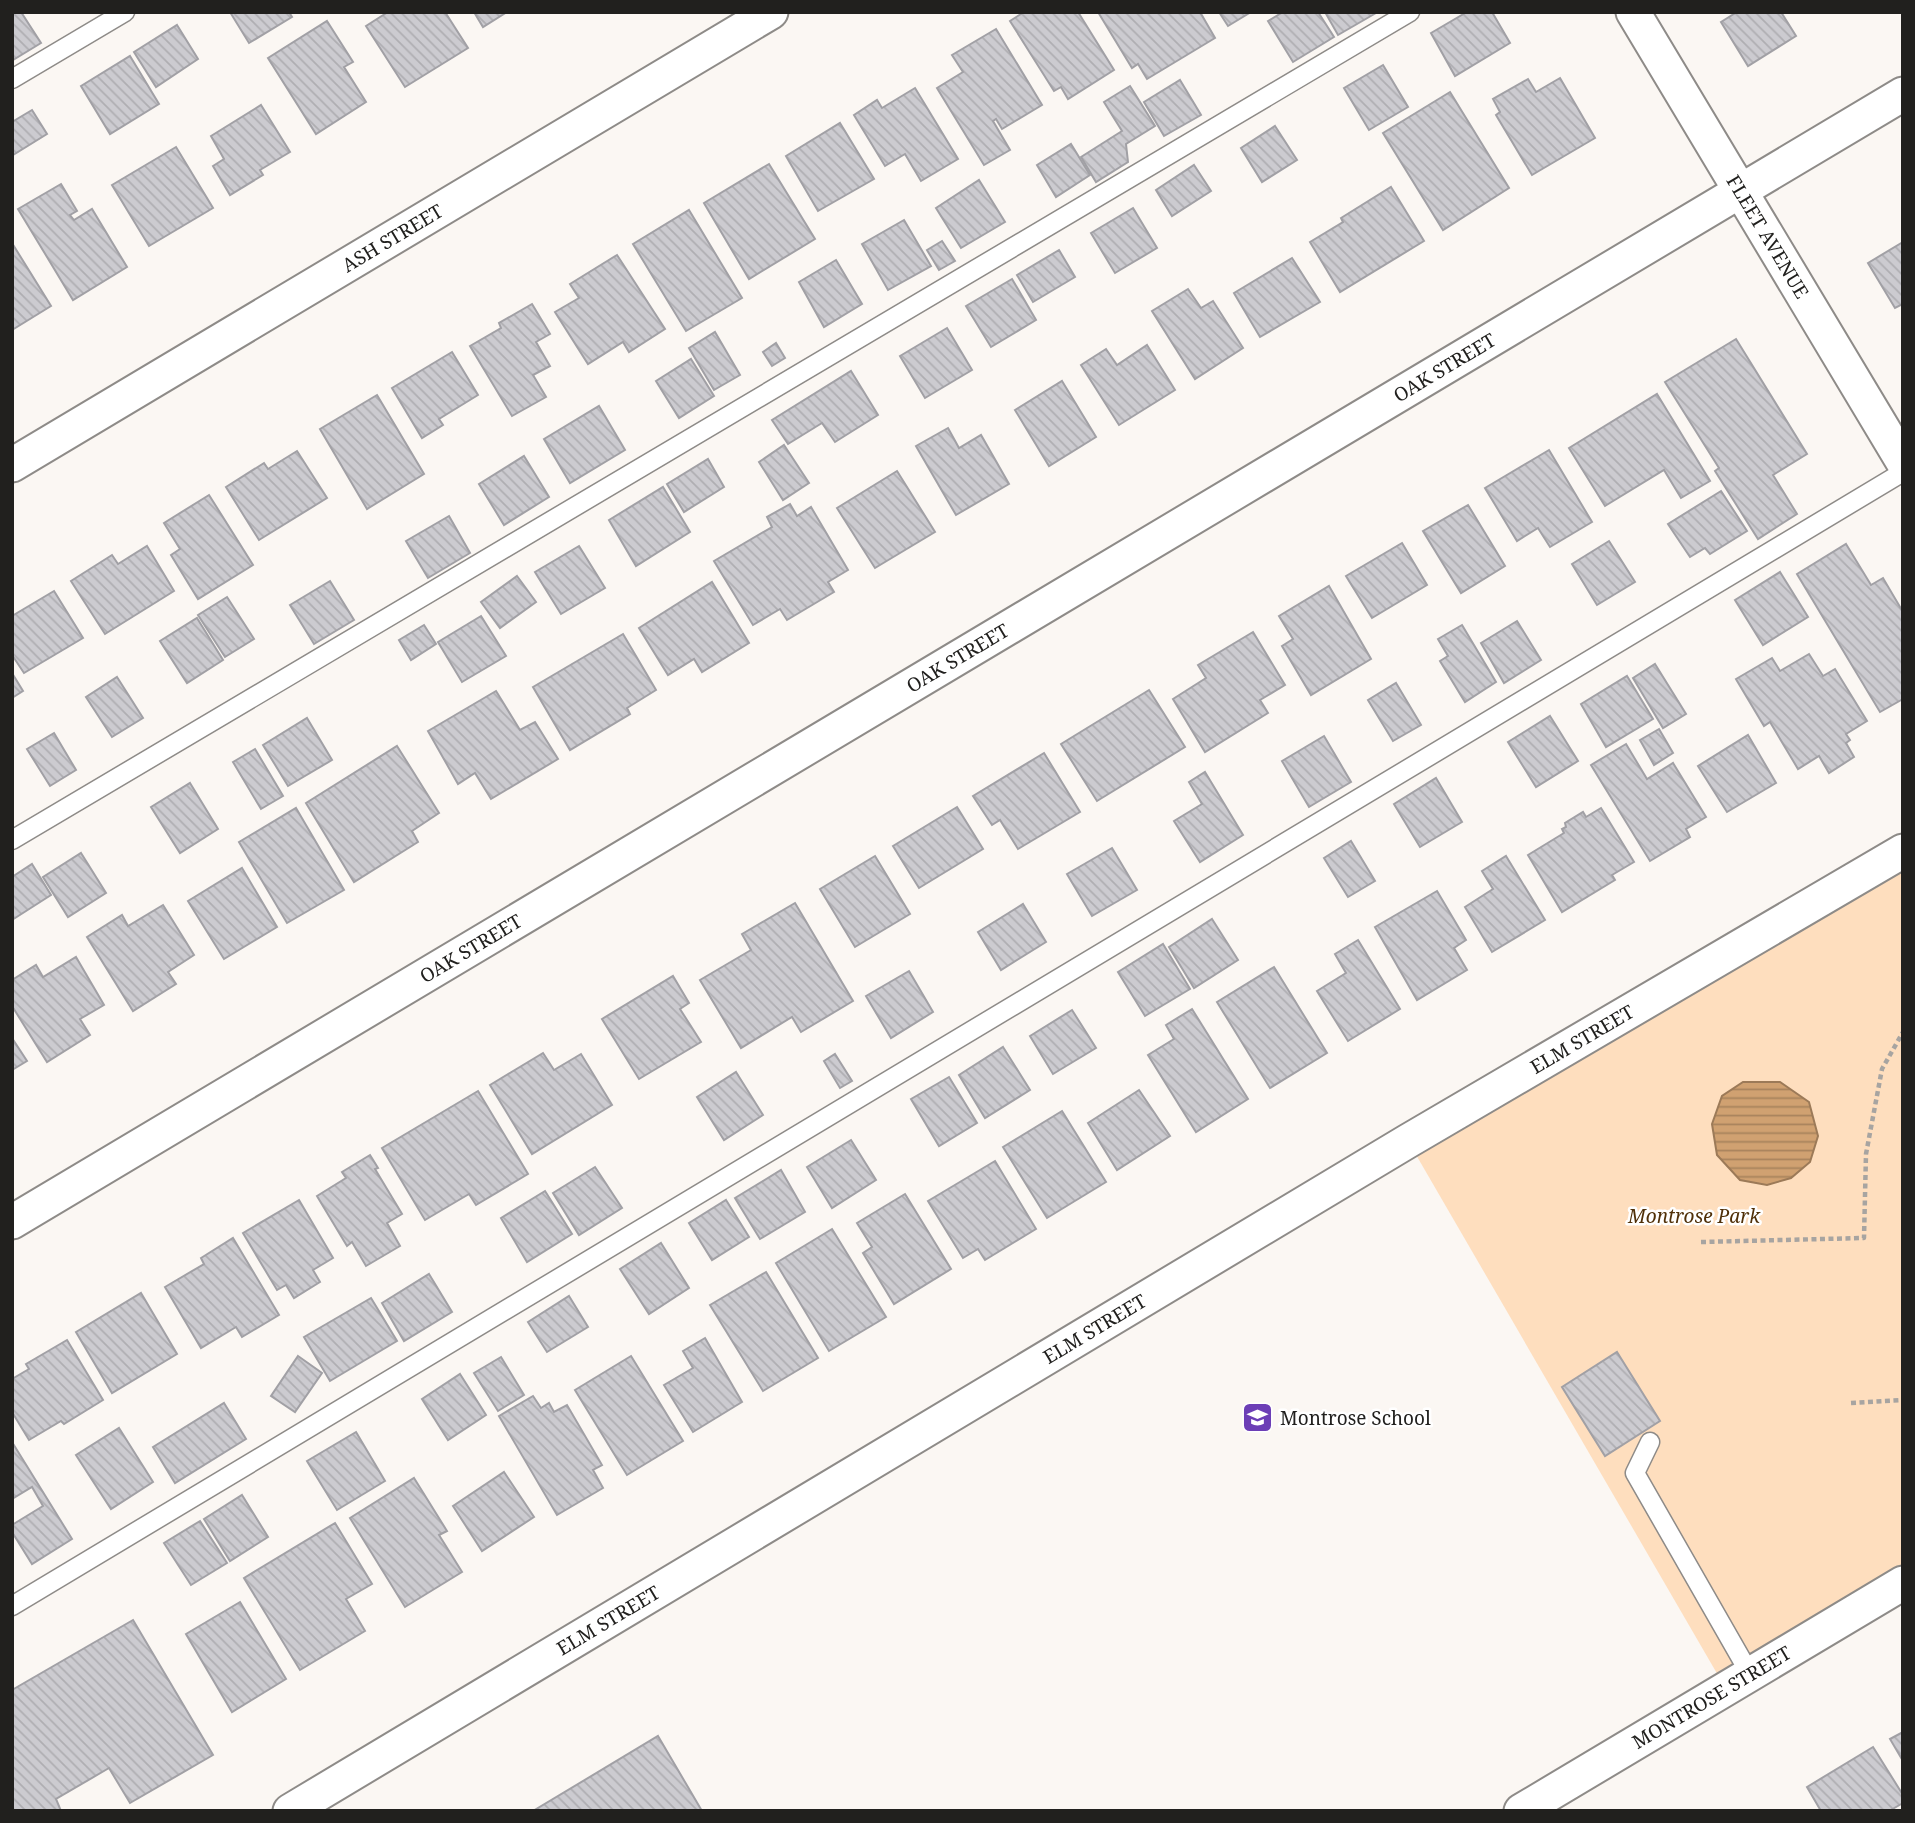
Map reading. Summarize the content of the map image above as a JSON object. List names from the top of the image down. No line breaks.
{"streets":{"street":["ASH STREET","FLEET AVENUE","OAK STREET","ELM STREET","MONTROSE STREET"]},"crossings":[["FLEET AVENUE","OAK STREET"]],"parks":["Montrose Park"],"places":{"school or university":["Montrose School"]}}
